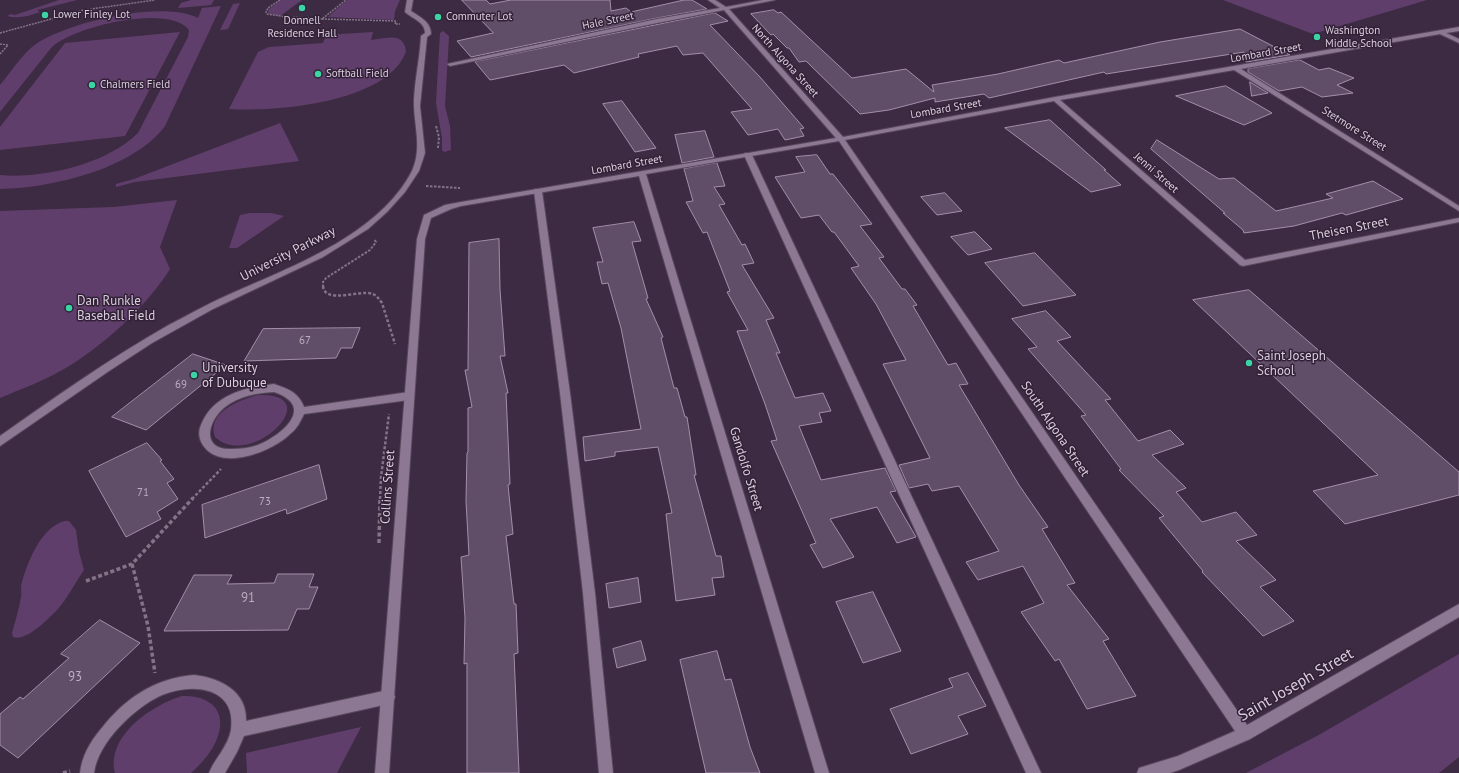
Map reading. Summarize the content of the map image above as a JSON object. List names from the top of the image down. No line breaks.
{"streets":{"street":["Hale Street","Lombard Street","North Algona Street","Stetmore Street","Jenni Street","Theisen Street","University Parkway","South Algona Street","Gandolfo Street","Collins Street","Saint Joseph Street"]},"crossings":[["Hale Street","North Algona Street"],["Lombard Street","North Algona Street"],["Lombard Street","Stetmore Street"],["Lombard Street","Jenni Street"],["Lombard Street","South Algona Street"],["Lombard Street","Gandolfo Street"],["Lombard Street","Collins Street"],["North Algona Street","South Algona Street"],["Jenni Street","Theisen Street"],["South Algona Street","Saint Joseph Street"]],"places":["Donnell Residence Hall","Lower Finley Lot","Commuter Lot","Washington Middle School","Softball Field","Chalmers Field","Dan Runkle Baseball Field","Saint Joseph School","University of Dubuque"],"house_numbers":["67","69","71","73","91","93"]}
